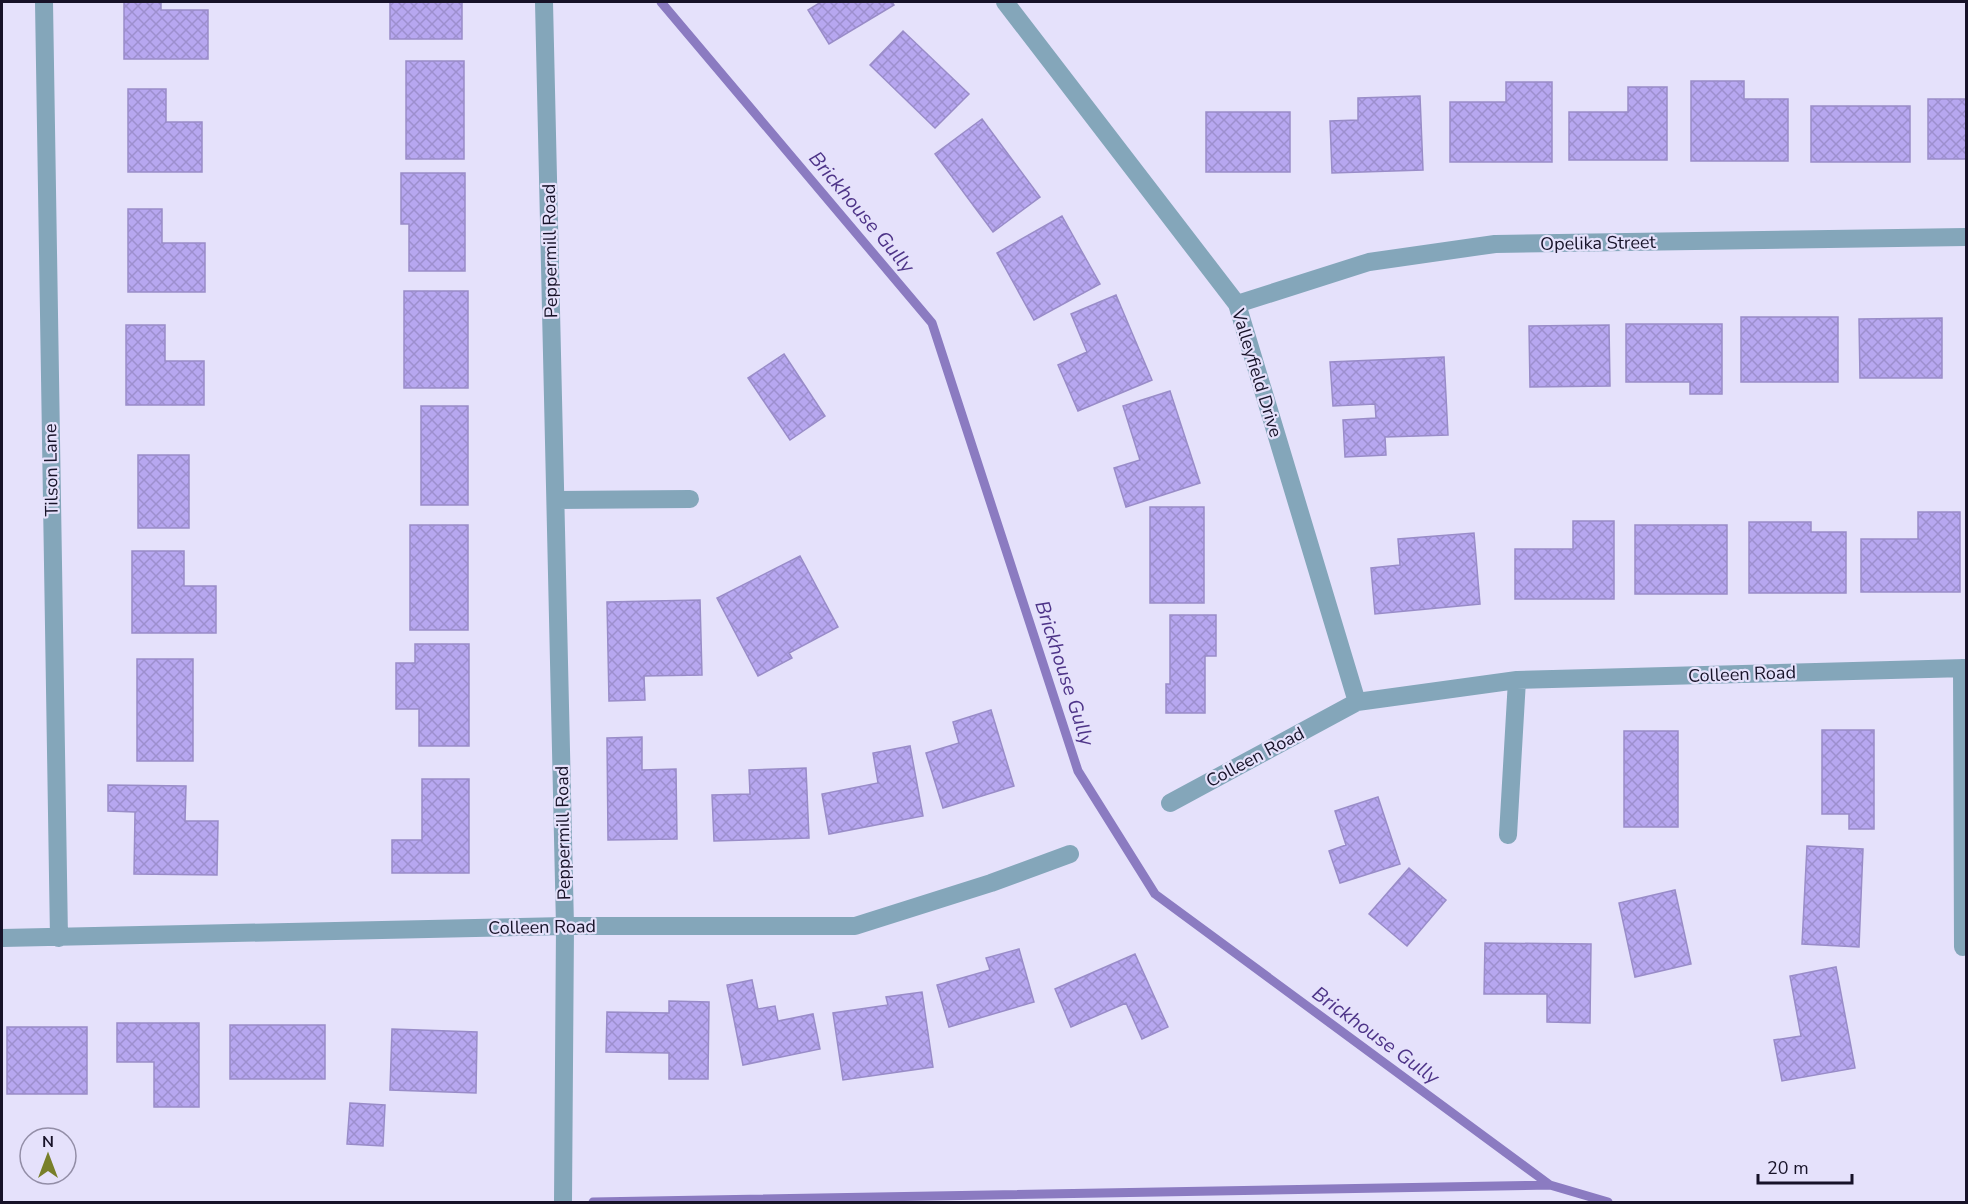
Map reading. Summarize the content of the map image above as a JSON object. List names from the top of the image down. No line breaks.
{"streets":{"street":["Opelika Street","Peppermill Road","Valleyfield Drive","Tilson Lane","Colleen Road"]},"crossings":[["Opelika Street","Valleyfield Drive"],["Peppermill Road","Colleen Road"],["Valleyfield Drive","Colleen Road"],["Tilson Lane","Colleen Road"]],"water":["Brickhouse Gully"],"scale_bar":"20 m","north":"top"}
